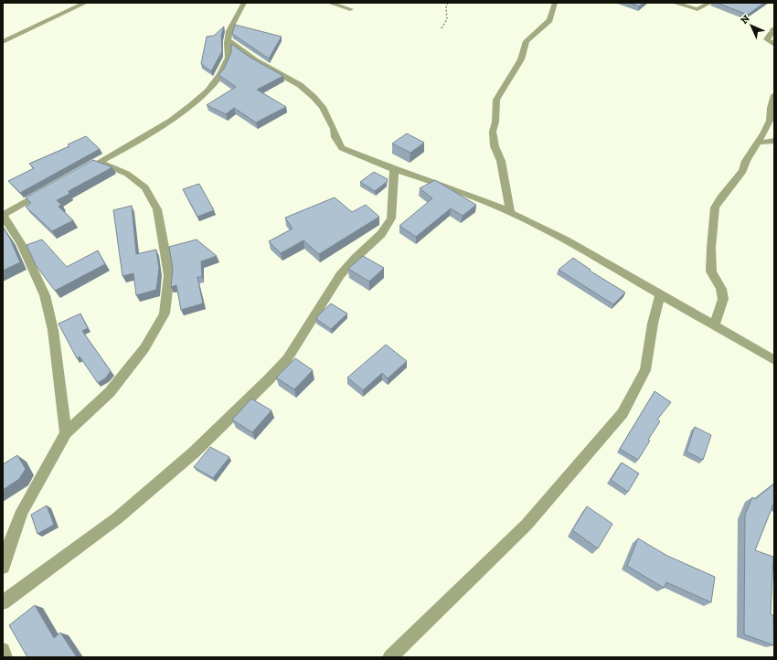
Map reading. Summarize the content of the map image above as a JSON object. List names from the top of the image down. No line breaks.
{"north":"top left"}
